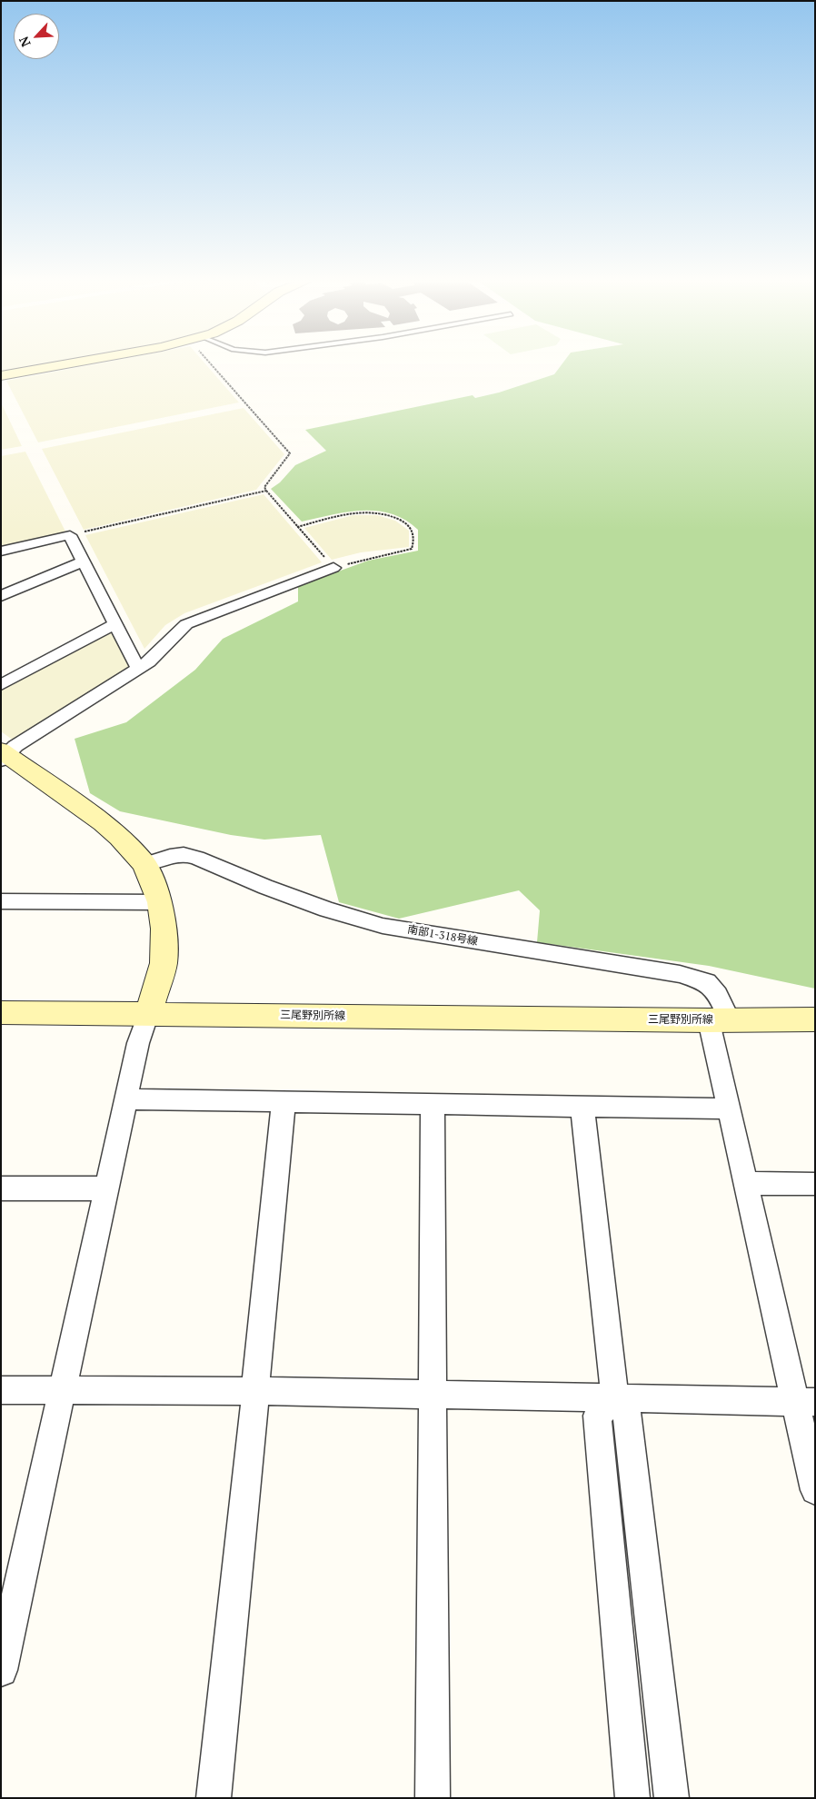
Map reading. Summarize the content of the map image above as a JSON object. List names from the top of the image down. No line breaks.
{"streets":{"main road":["三尾野別所線"],"street":["南部1-318号線"]},"crossings":[["南部1-318号線","三尾野別所線"]],"north":"bottom left"}
